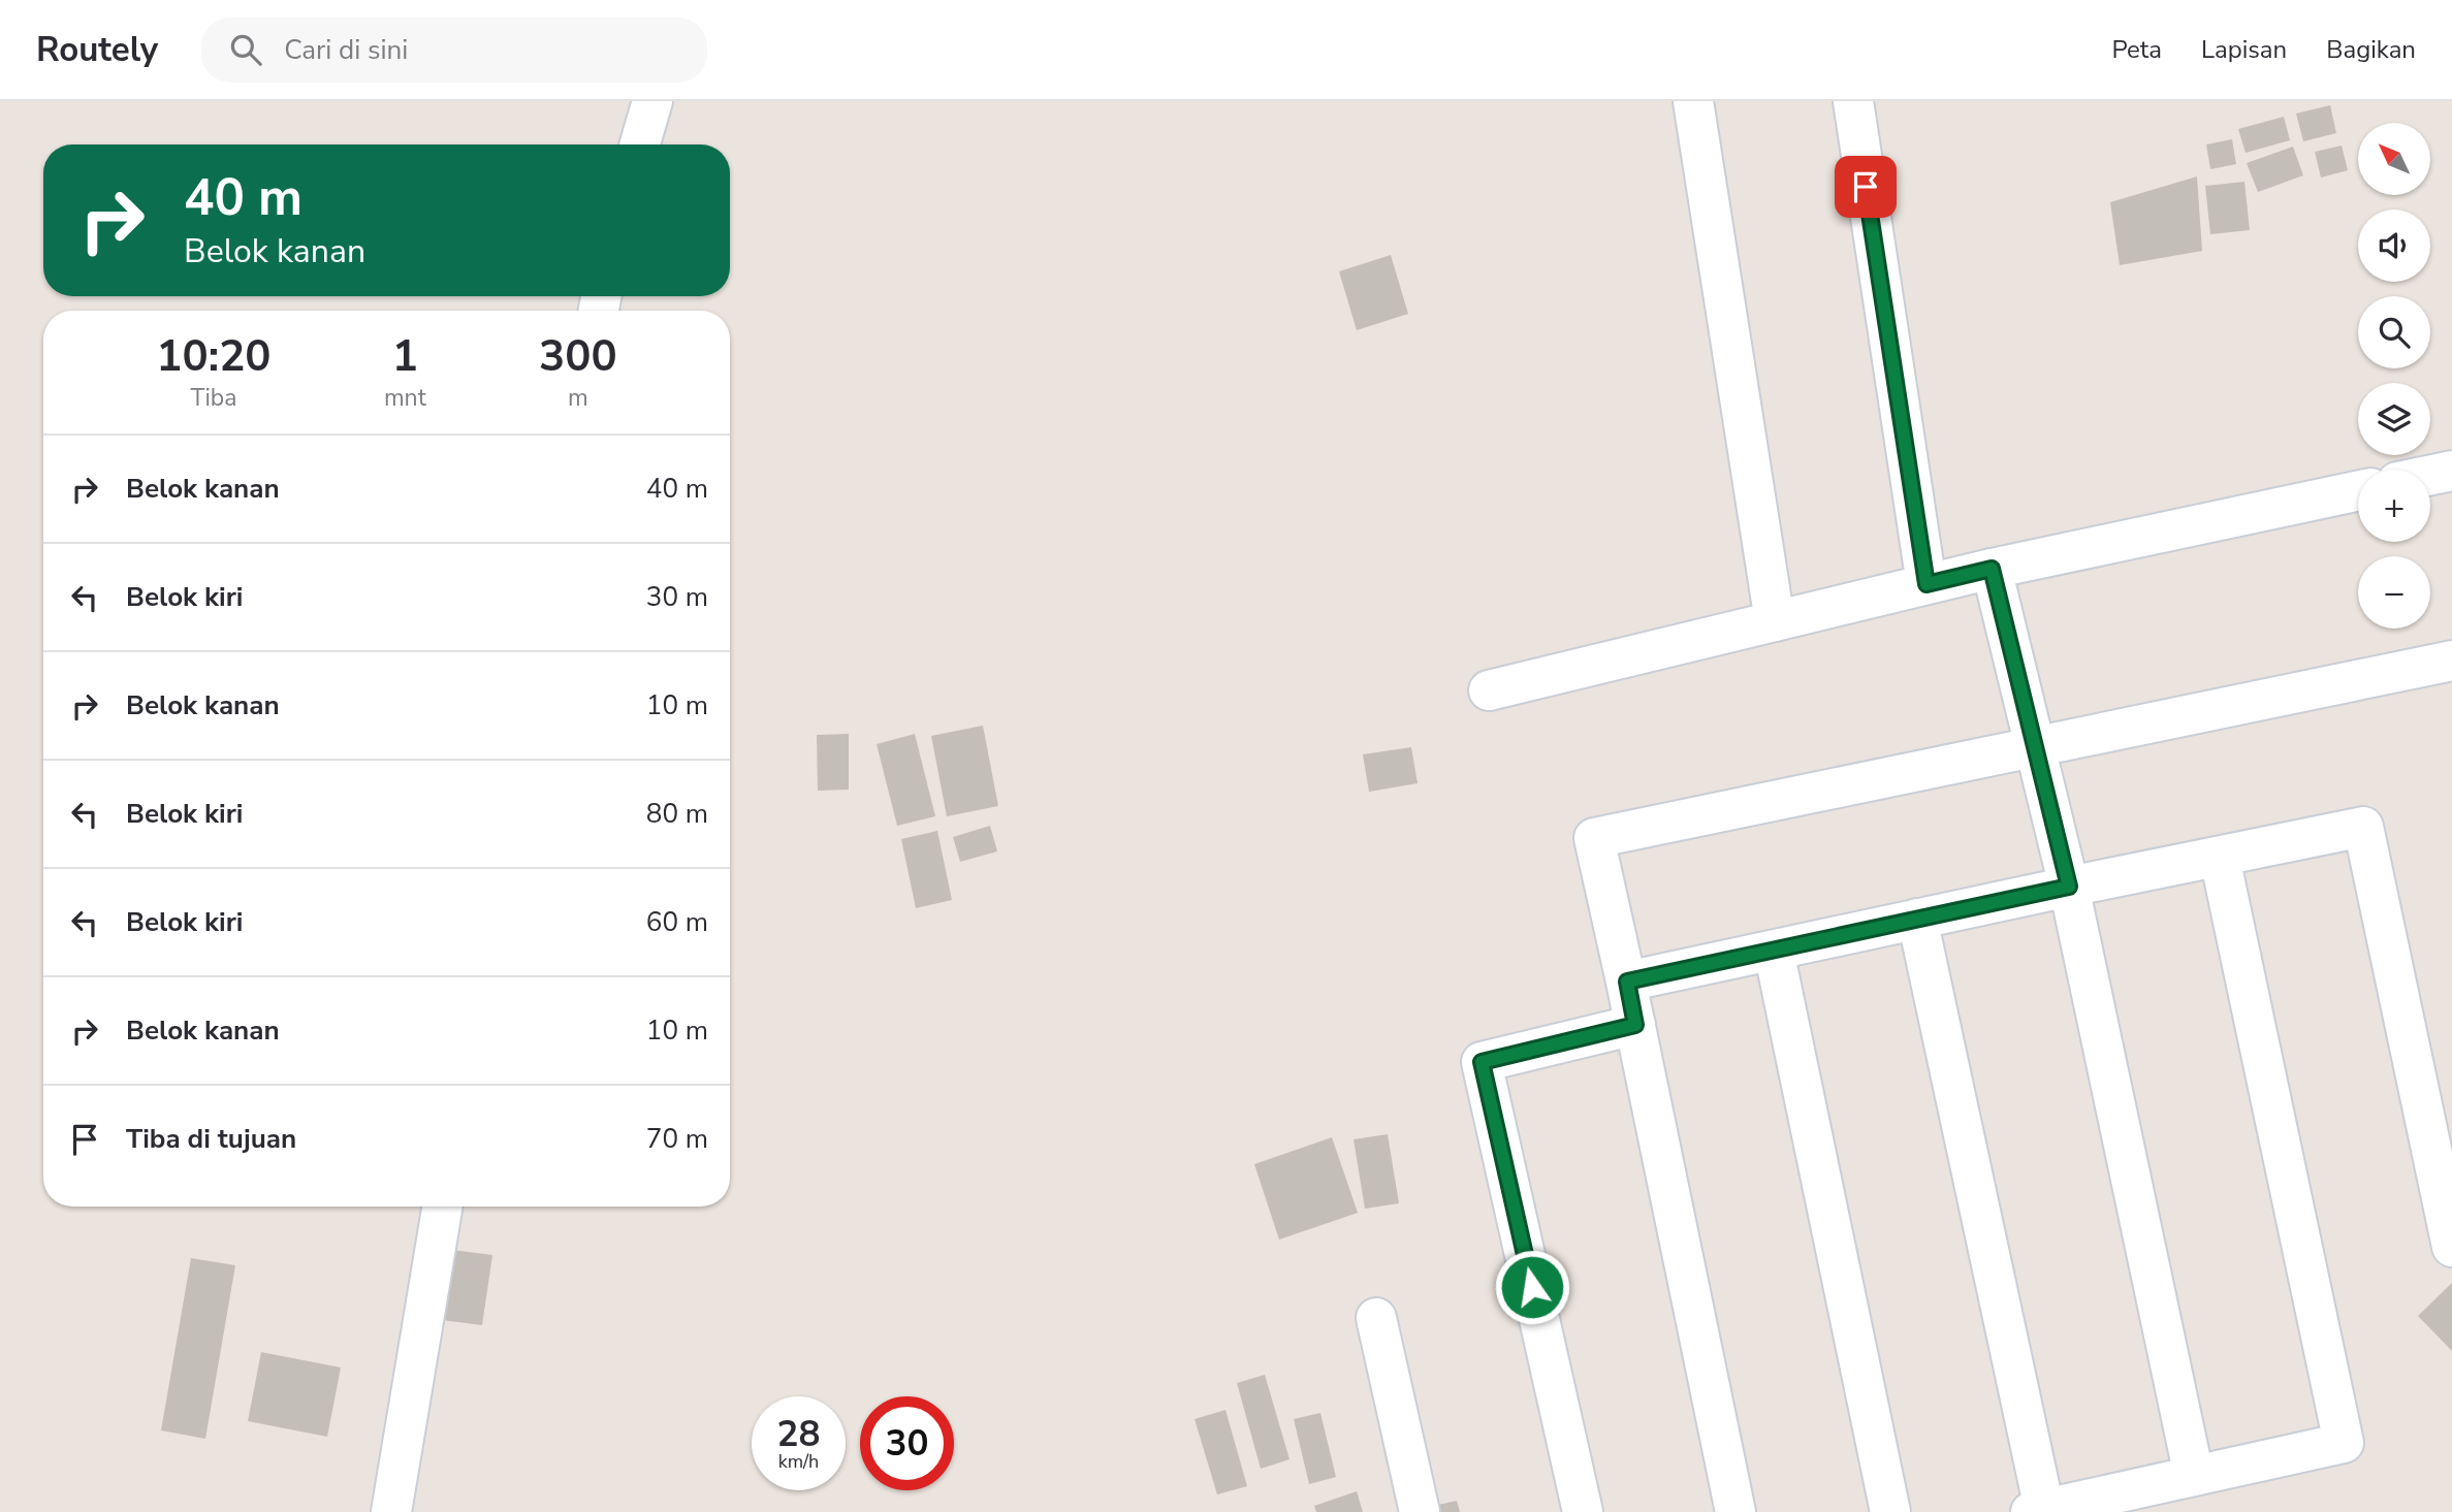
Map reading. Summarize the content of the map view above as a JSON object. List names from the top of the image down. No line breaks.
{"north":"top left","page":{"header":"Routely","search":"Cari di sini","nav":["Peta","Lapisan","Bagikan"],"map_buttons":["+","−"],"turn":["40 m","Belok kanan"],"eta":["10:20","Tiba","1","mnt","300","m"],"list":[{"name":"Belok kanan","value":"40 m"},{"name":"Belok kiri","value":"30 m"},{"name":"Belok kanan","value":"10 m"},{"name":"Belok kiri","value":"80 m"},{"name":"Belok kiri","value":"60 m"},{"name":"Belok kanan","value":"10 m"},{"name":"Tiba di tujuan","value":"70 m"}],"speed":"28 km/h","limit":"30"}}
